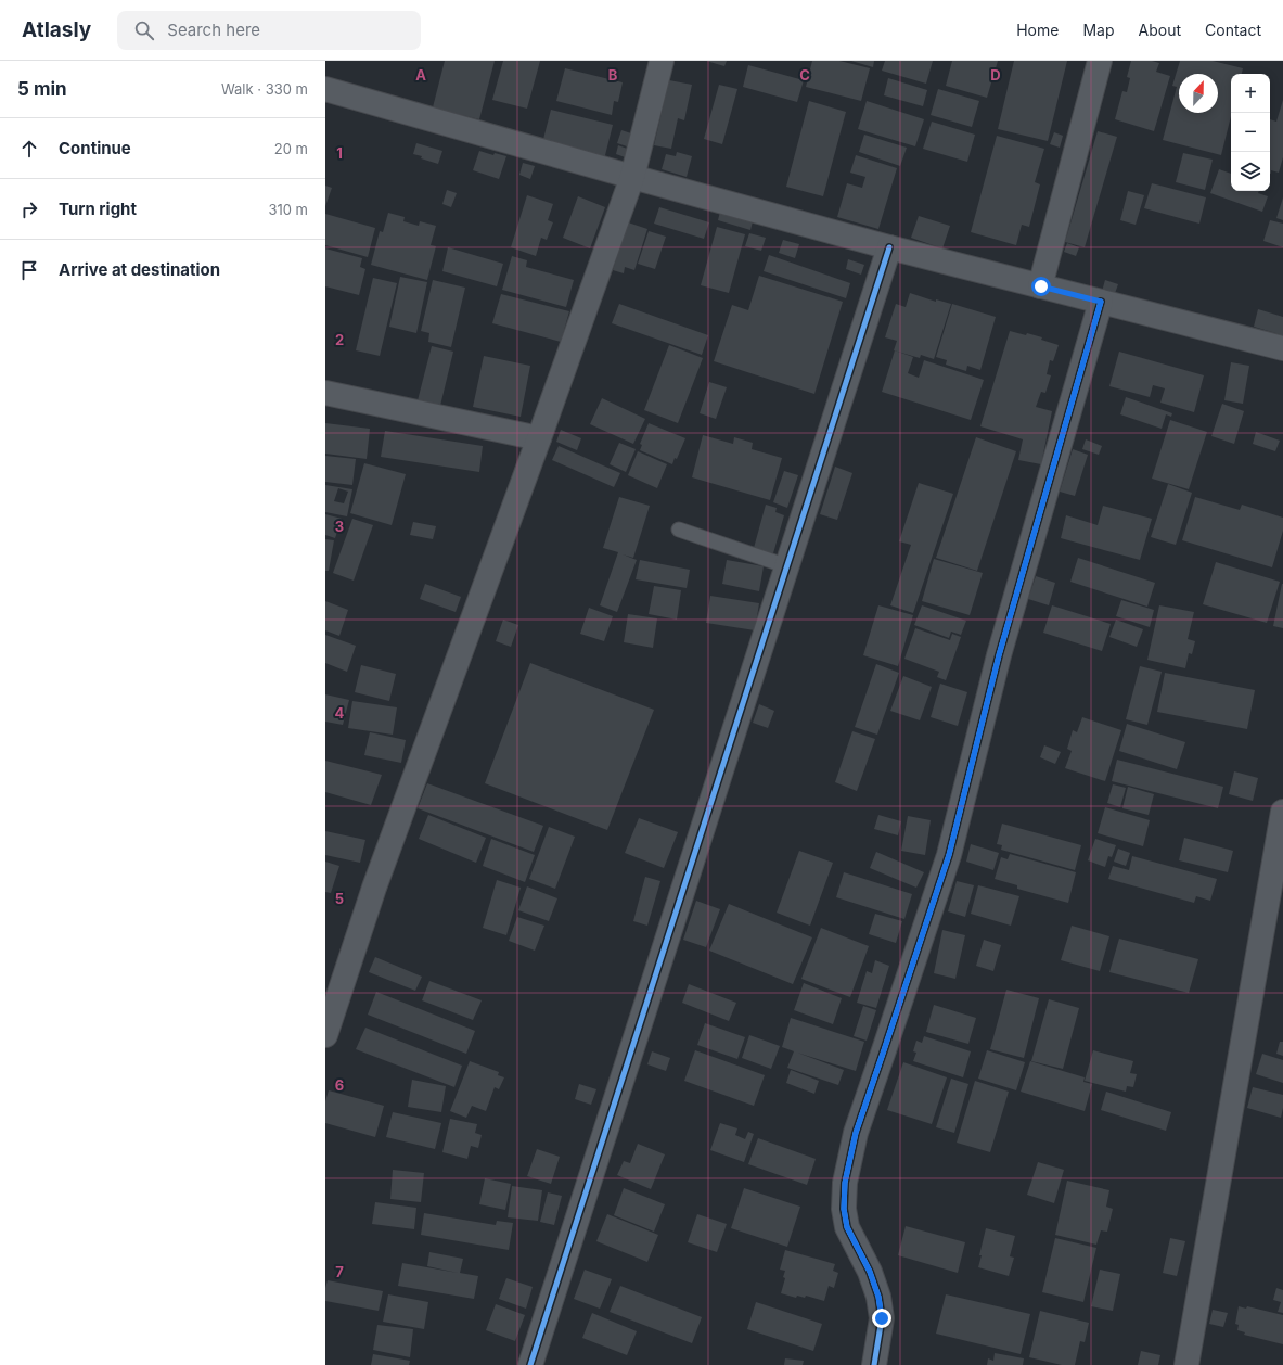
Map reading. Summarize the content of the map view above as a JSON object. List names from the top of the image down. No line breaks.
{"north":"top","page":{"header":"Atlasly","search":"Search here","nav":["Home","Map","About","Contact"],"heading":["5 min","Walk · 330 m"],"map_buttons":["+","−"],"list":[["Continue","20 m"],["Turn right","310 m"],"Arrive at destination"]},"grid":{"columns":["A","B","C","D"],"rows":["1","2","3","4","5","6","7"]}}
